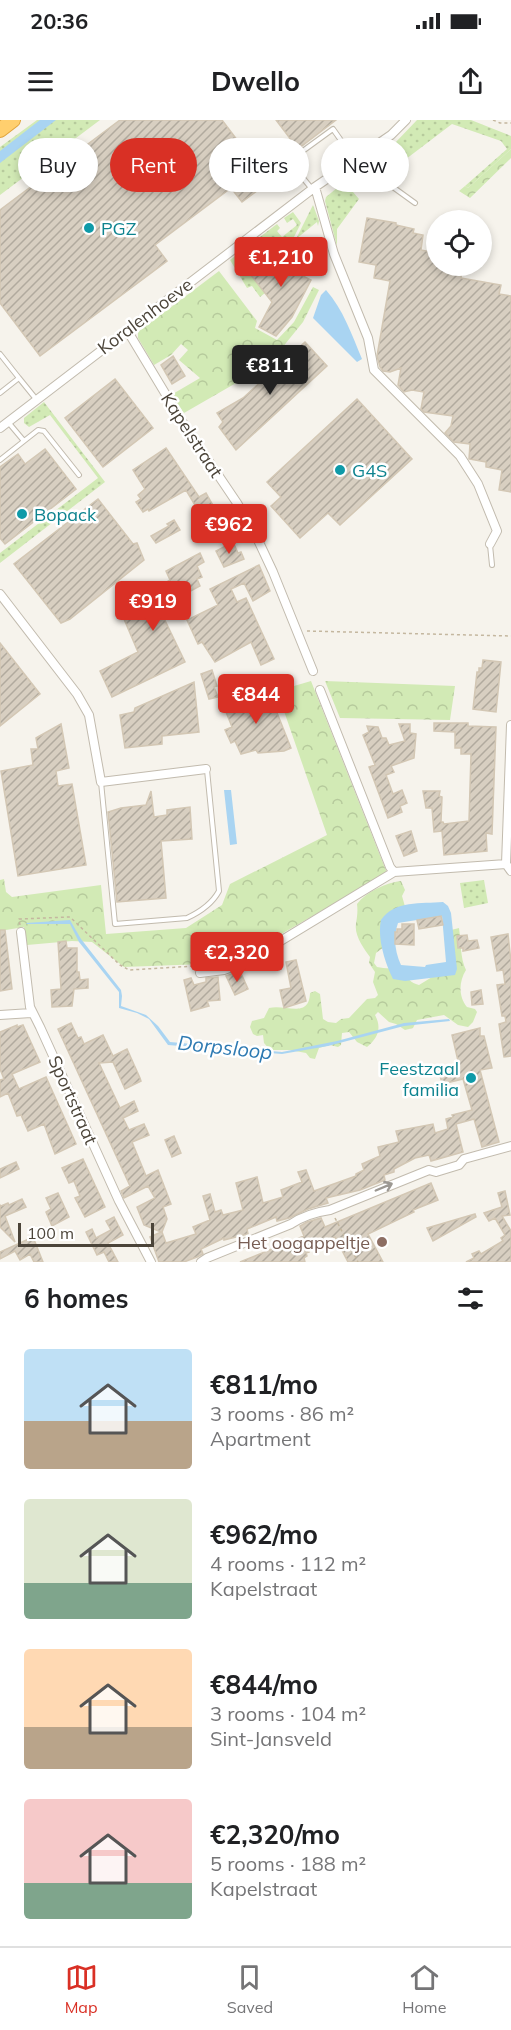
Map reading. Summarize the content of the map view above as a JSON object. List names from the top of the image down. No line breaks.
{"streets":{"street":["Koralenhoeve","Kapelstraat","Sportstraat"]},"crossings":[["Koralenhoeve","Kapelstraat"]],"water":["Dorpsloop"],"places":["PGZ","G4S","Bopack","Feestzaal familia","Het oogappeltje"],"scale_bar":"100 m","page":{"status":"20:36","header":"Dwello","chip":["Buy","Rent","Filters","New"],"price":["€1,210","€811","€962","€919","€844","€2,320"],"scale":"100 m","heading":"6 homes","list":[{"name":"€811/mo","note":"3 rooms · 86 m² · Apartment"},{"name":"€962/mo","note":"4 rooms · 112 m² · Kapelstraat"},{"name":"€844/mo","note":"3 rooms · 104 m² · Sint-Jansveld"},{"name":"€2,320/mo","note":"5 rooms · 188 m² · Kapelstraat"}],"tabs":["Map","Saved","Home"]}}
